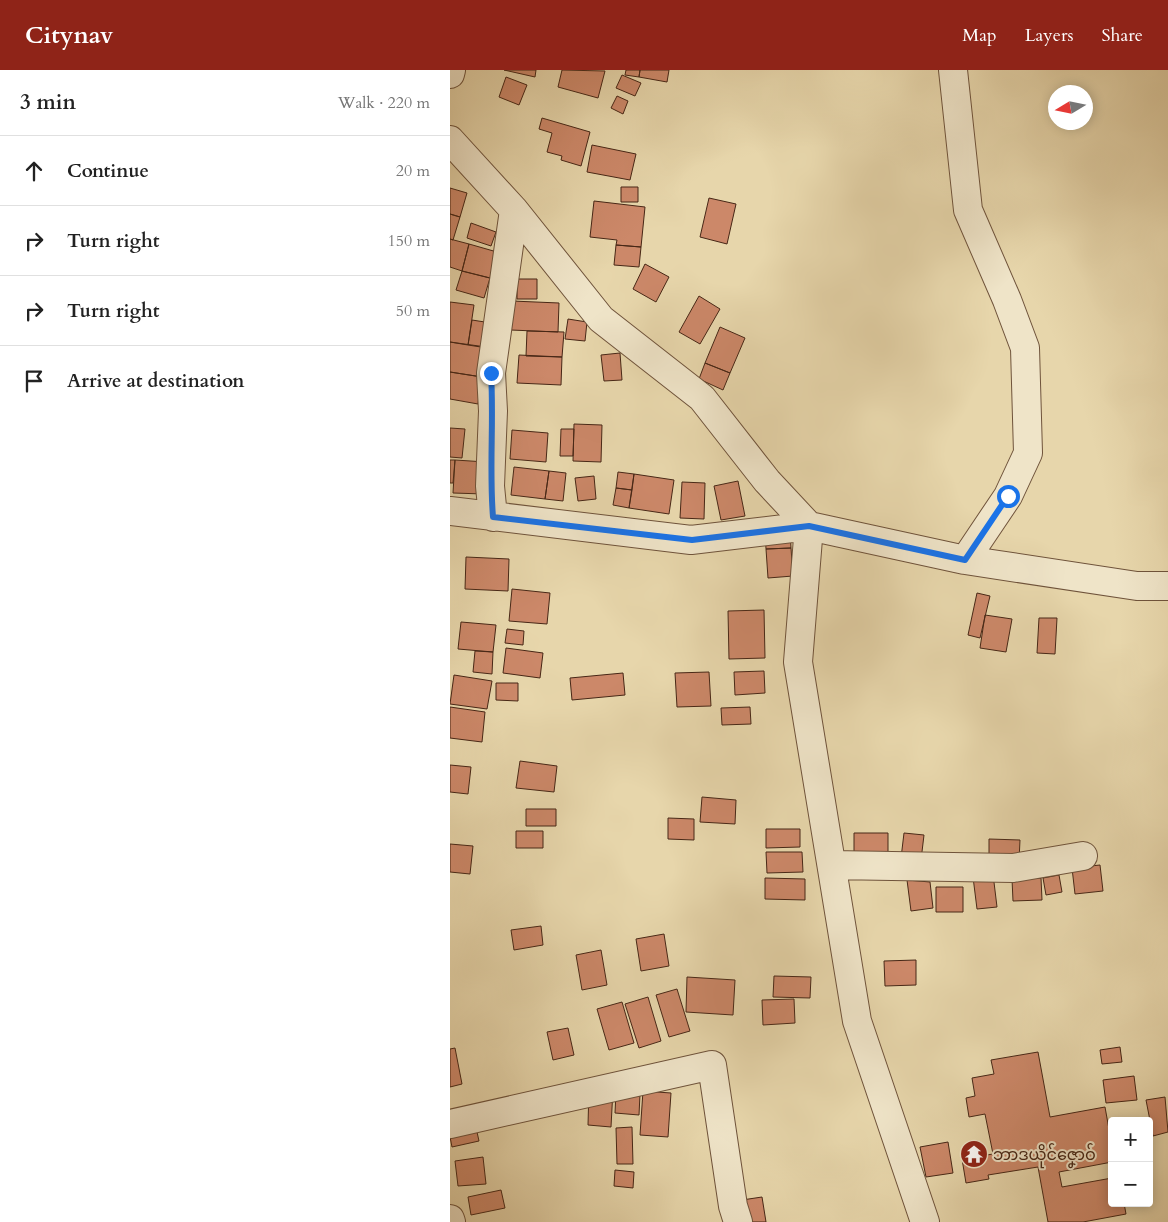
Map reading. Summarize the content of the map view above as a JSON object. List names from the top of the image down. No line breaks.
{"places":{"temple":["ဘာဒယိုင်ဇၞောဝ်"]},"north":"left","page":{"header":"Citynav","nav":["Map","Layers","Share"],"heading":["3 min","Walk · 220 m"],"list":[["Continue","20 m"],["Turn right","150 m"],["Turn right","50 m"],"Arrive at destination"],"map_buttons":["+","−"]}}
